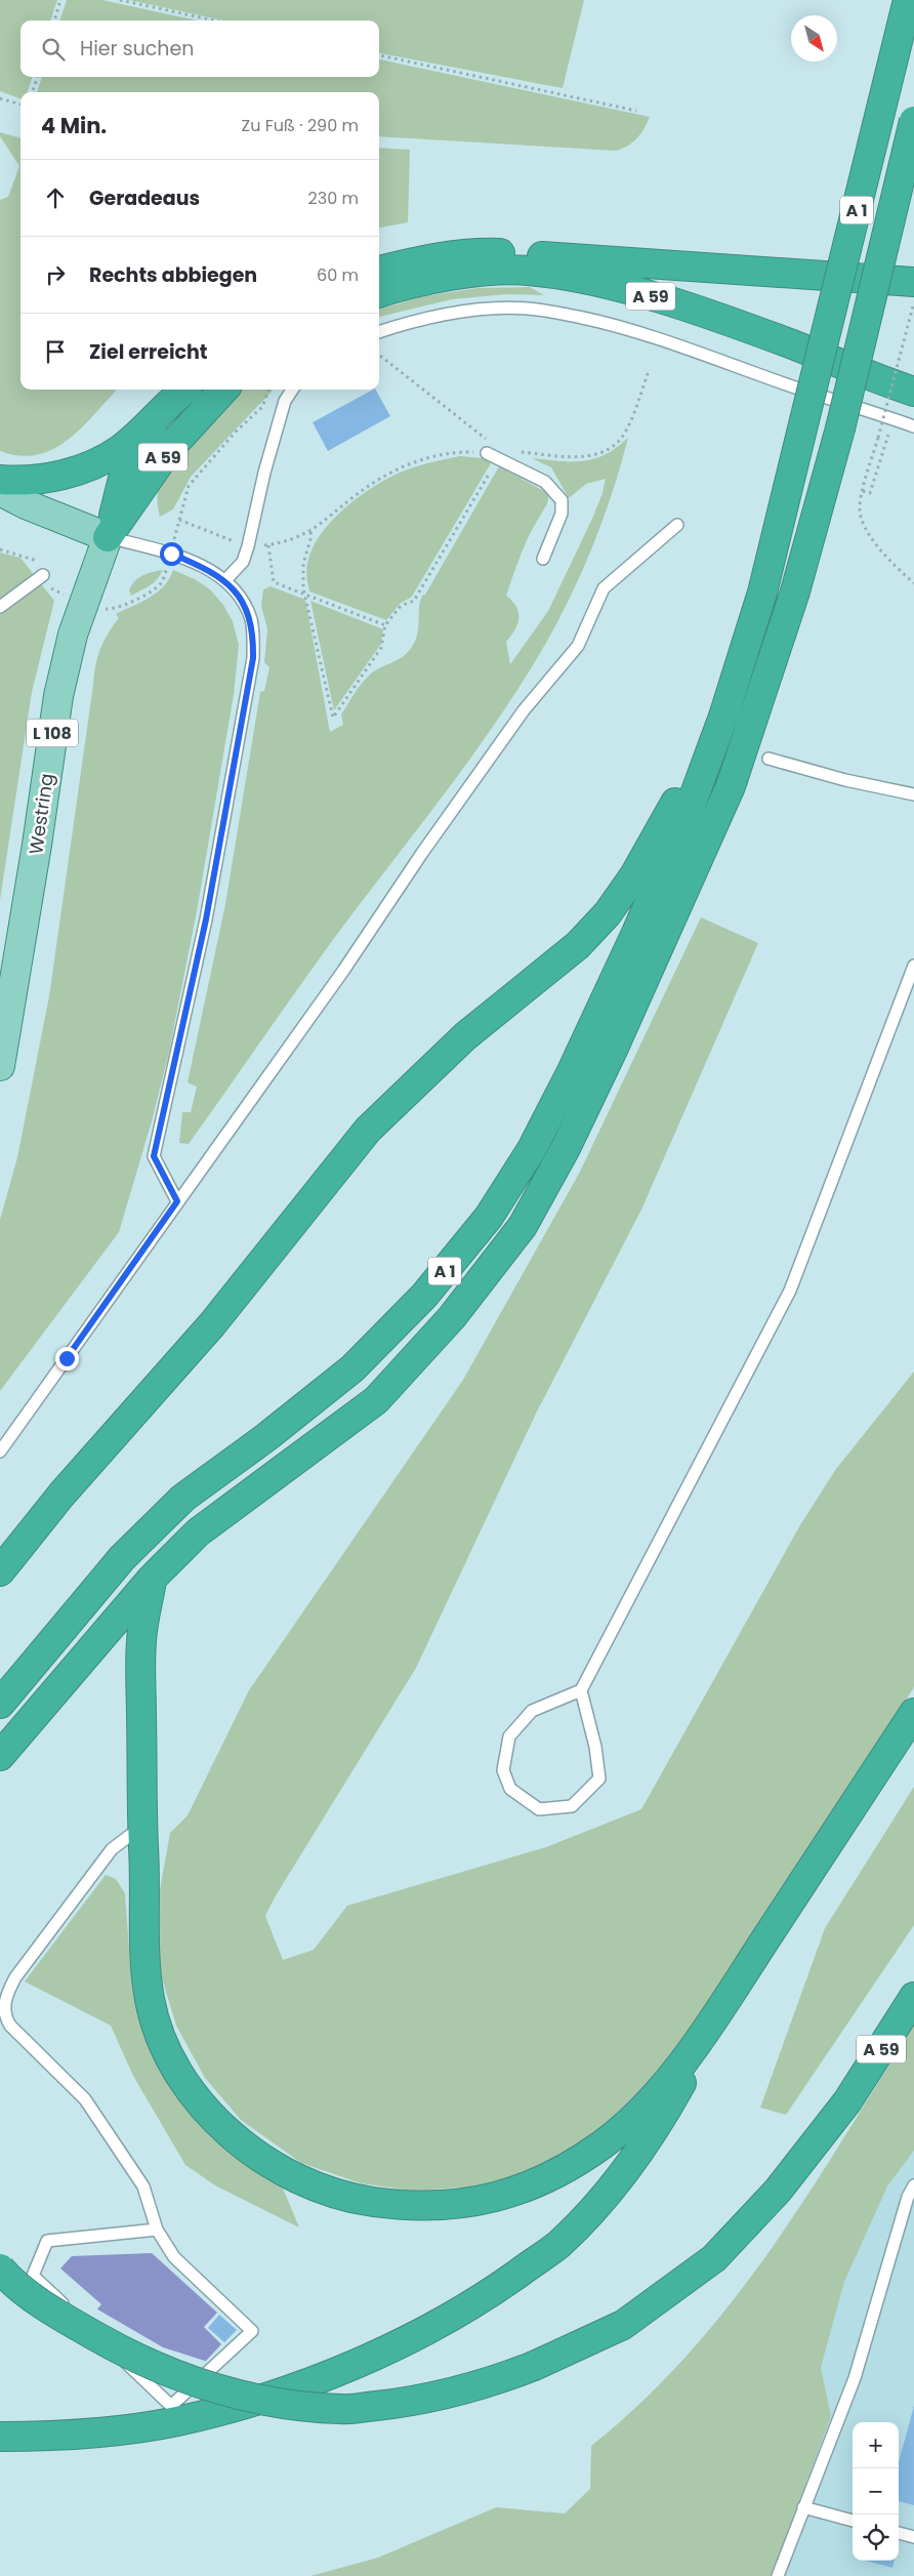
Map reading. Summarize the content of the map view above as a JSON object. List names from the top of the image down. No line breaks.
{"streets":{"highway":["A 1","A 59"],"main road":["L 108","Westring"]},"crossings":[["A 59","Westring"]],"north":"bottom right","page":{"search":"Hier suchen","heading":["4 Min.","Zu Fuß · 290 m"],"list":[["Geradeaus","230 m"],["Rechts abbiegen","60 m"],"Ziel erreicht"],"map_buttons":["+","−"]}}
